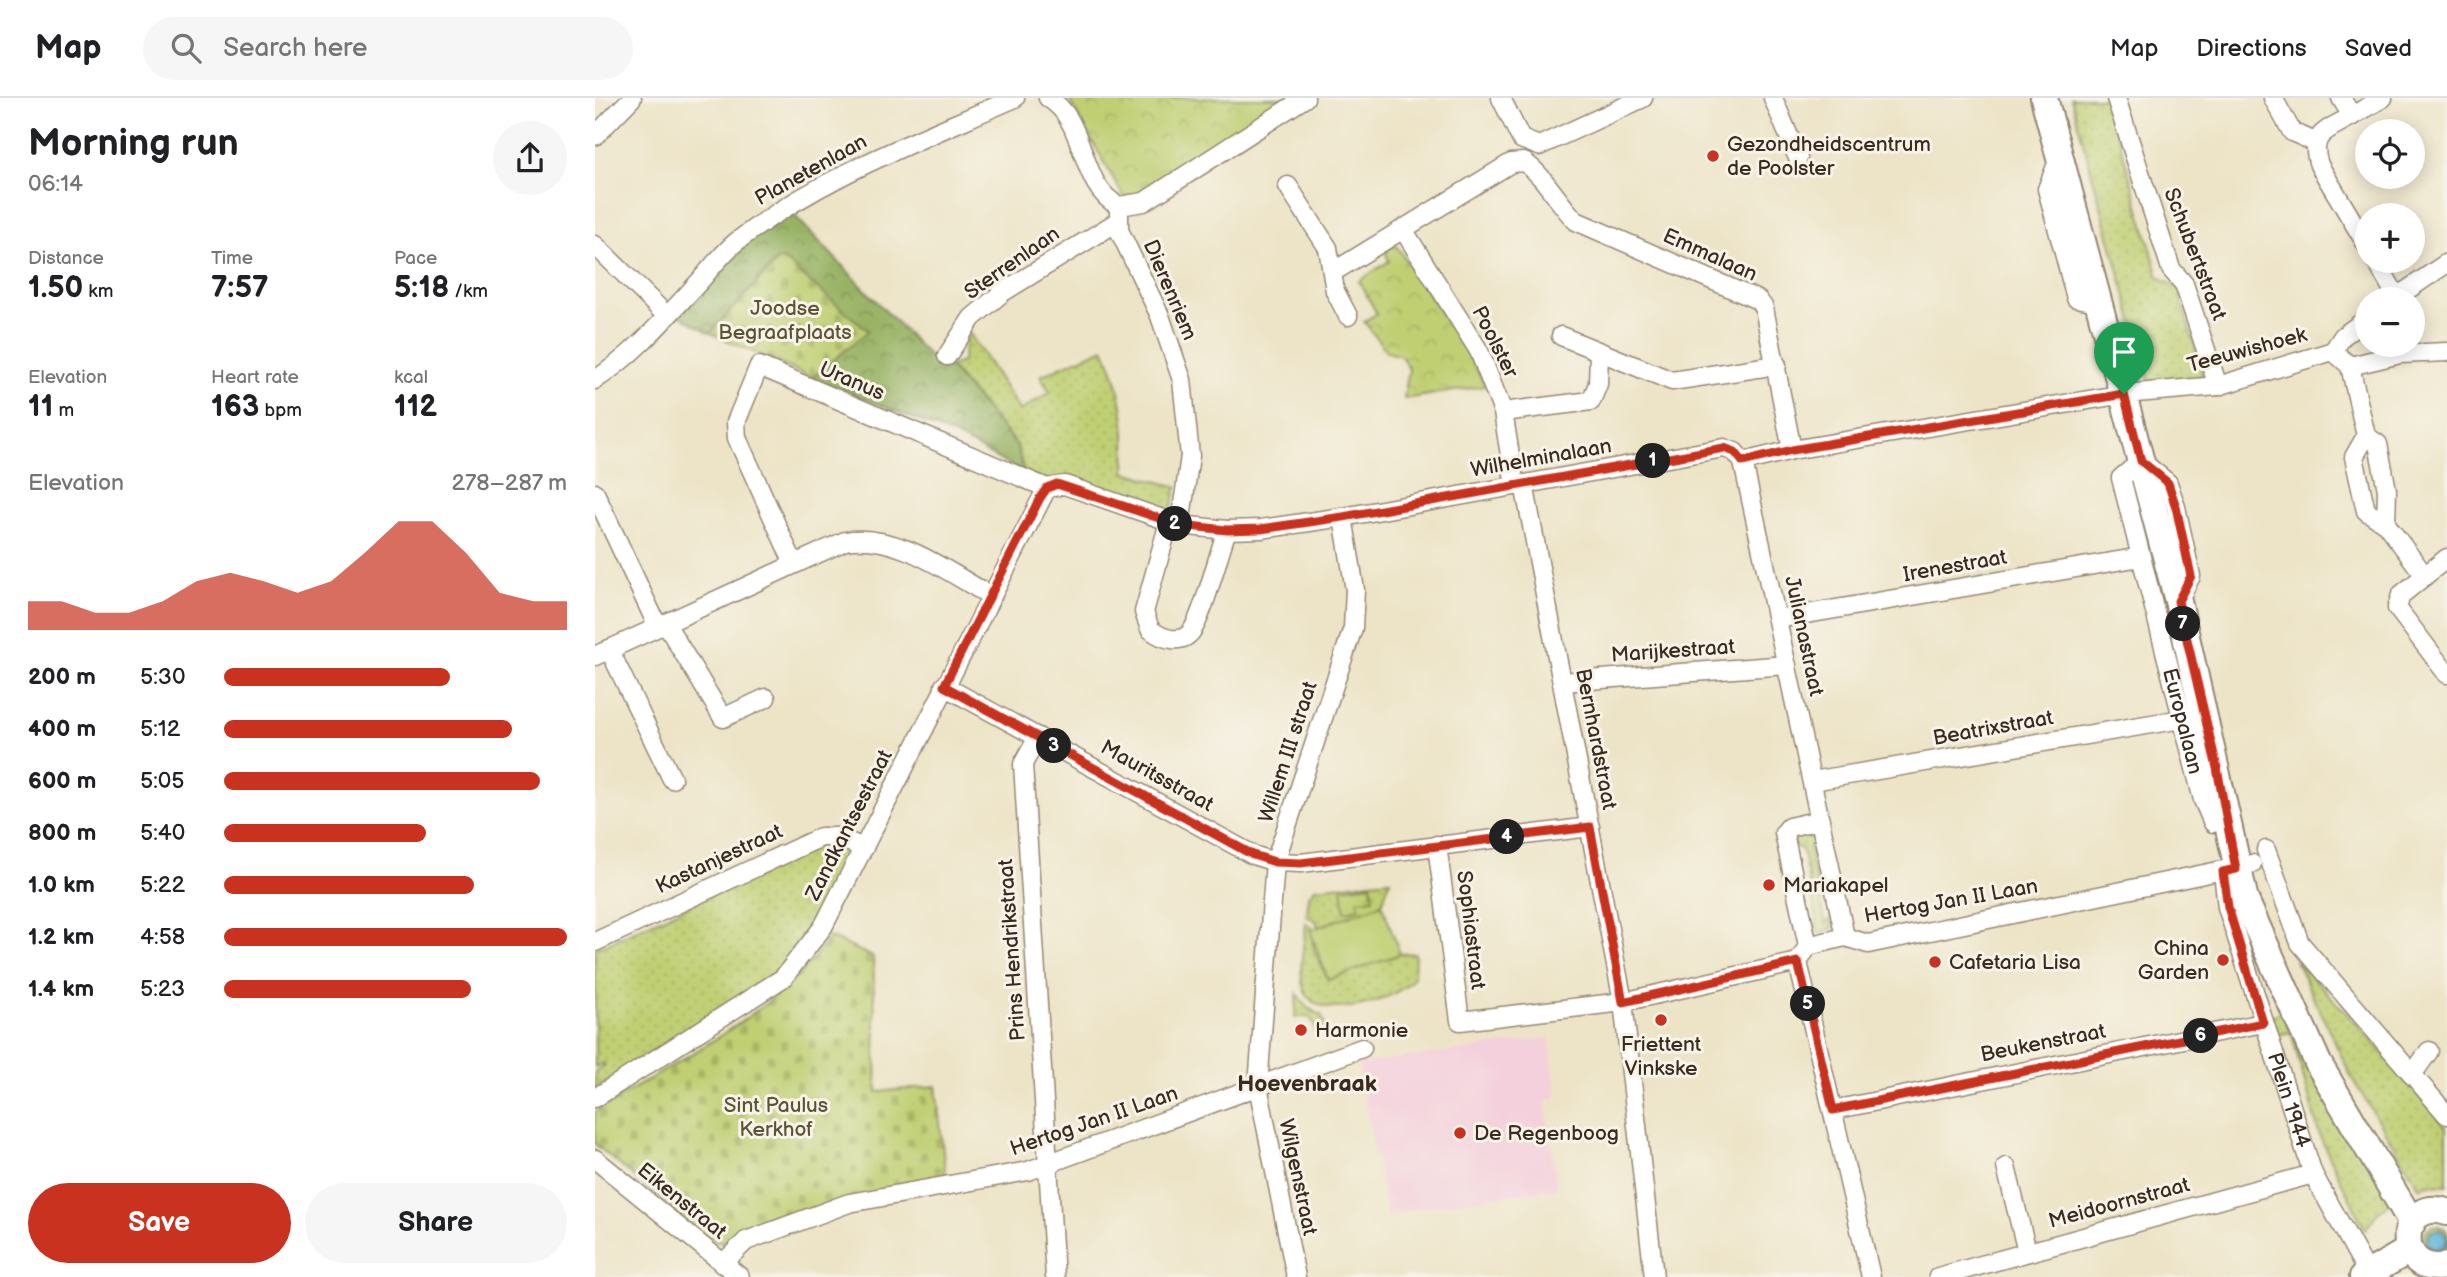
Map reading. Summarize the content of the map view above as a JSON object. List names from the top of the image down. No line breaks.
{"streets":{"main road":["Europalaan"],"street":["Planetenlaan","Schubertstraat","Emmalaan","Sterrenlaan","Dierenriem","Poolster","Teeuwishoek","Uranus","Wilhelminalaan","Irenestraat","Julianastraat","Marijkestraat","Beatrixstraat","Bernhardstraat","Willem III straat","Mauritsstraat","Zandkantsestraat","Kastanjestraat","Hertog Jan II Laan","Sophiastraat","Prins Hendrikstraat","Beukenstraat","Plein 1944","Wilgenstraat","Eikenstraat","Meidoornstraat"]},"crossings":[["Schubertstraat","Teeuwishoek"],["Sterrenlaan","Dierenriem"],["Dierenriem","Wilhelminalaan"],["Poolster","Wilhelminalaan"],["Poolster","Bernhardstraat"],["Teeuwishoek","Europalaan"],["Uranus","Wilhelminalaan"],["Uranus","Zandkantsestraat"],["Wilhelminalaan","Julianastraat"],["Wilhelminalaan","Bernhardstraat"],["Wilhelminalaan","Willem III straat"],["Wilhelminalaan","Zandkantsestraat"],["Irenestraat","Julianastraat"],["Irenestraat","Europalaan"],["Julianastraat","Marijkestraat"],["Julianastraat","Beatrixstraat"],["Julianastraat","Hertog Jan II Laan"],["Marijkestraat","Bernhardstraat"],["Europalaan","Beatrixstraat"],["Europalaan","Hertog Jan II Laan"],["Europalaan","Plein 1944"],["Bernhardstraat","Sophiastraat"],["Willem III straat","Mauritsstraat"],["Willem III straat","Hertog Jan II Laan"],["Willem III straat","Wilgenstraat"],["Mauritsstraat","Zandkantsestraat"],["Mauritsstraat","Prins Hendrikstraat"],["Zandkantsestraat","Kastanjestraat"],["Hertog Jan II Laan","Prins Hendrikstraat"],["Hertog Jan II Laan","Plein 1944"],["Hertog Jan II Laan","Wilgenstraat"],["Hertog Jan II Laan","Eikenstraat"],["Beukenstraat","Plein 1944"],["Plein 1944","Meidoornstraat"]],"districts":["Hoevenbraak"],"parks":["Joodse Begraafplaats","Sint Paulus Kerkhof"],"places":["Gezondheidscentrum de Poolster","Mariakapel","China Garden","Cafetaria Lisa","Friettent Vinkske","Harmonie","De Regenboog"],"page":{"header":"Map","search":"Search here","nav":["Map","Directions","Saved"],"heading":["Morning run","06:14"],"map_buttons":["+","−"],"stats":[["Distance","1.50 km"],["Time","7:57"],["Pace","5:18 /km"],["Elevation","11 m"],["Heart rate","163 bpm"],["kcal","112"]],"pins":["1","2","7","3","4","5","6"],"chart":["Elevation","278–287 m"],"list":[{"name":"200 m","note":"5:30"},{"name":"400 m","note":"5:12"},{"name":"600 m","note":"5:05"},{"name":"800 m","note":"5:40"},{"name":"1.0 km","note":"5:22"},{"name":"1.2 km","note":"4:58"},{"name":"1.4 km","note":"5:23"}],"buttons":["Save","Share"]}}
